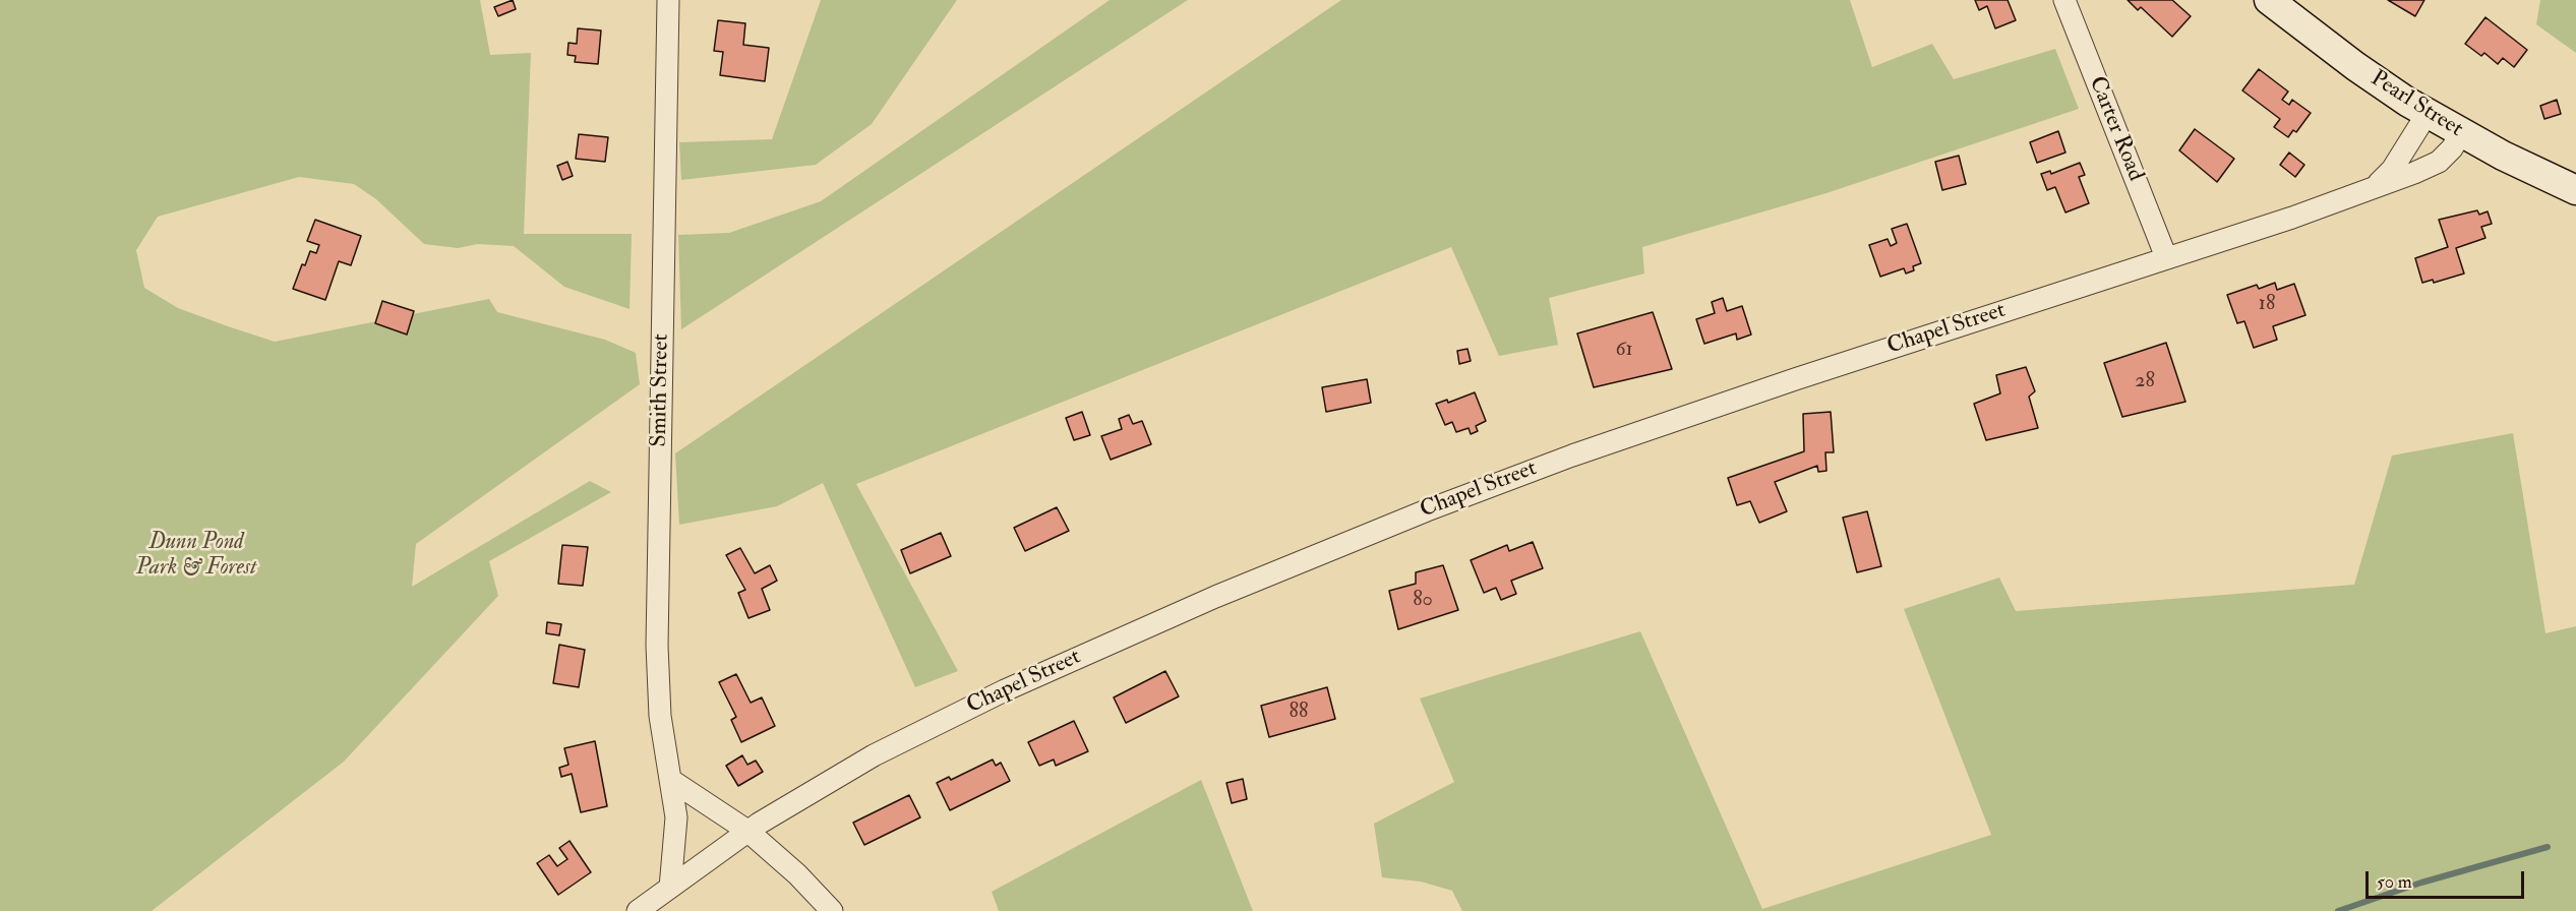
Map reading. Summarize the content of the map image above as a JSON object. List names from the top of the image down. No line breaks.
{"streets":{"main road":["Pearl Street"],"street":["Carter Road","Chapel Street","Smith Street"]},"crossings":[["Pearl Street","Chapel Street"],["Carter Road","Chapel Street"],["Chapel Street","Smith Street"]],"parks":["Dunn Pond Park & Forest"],"house_numbers":["18","61","28","80","88"],"scale_bar":"50 m"}
